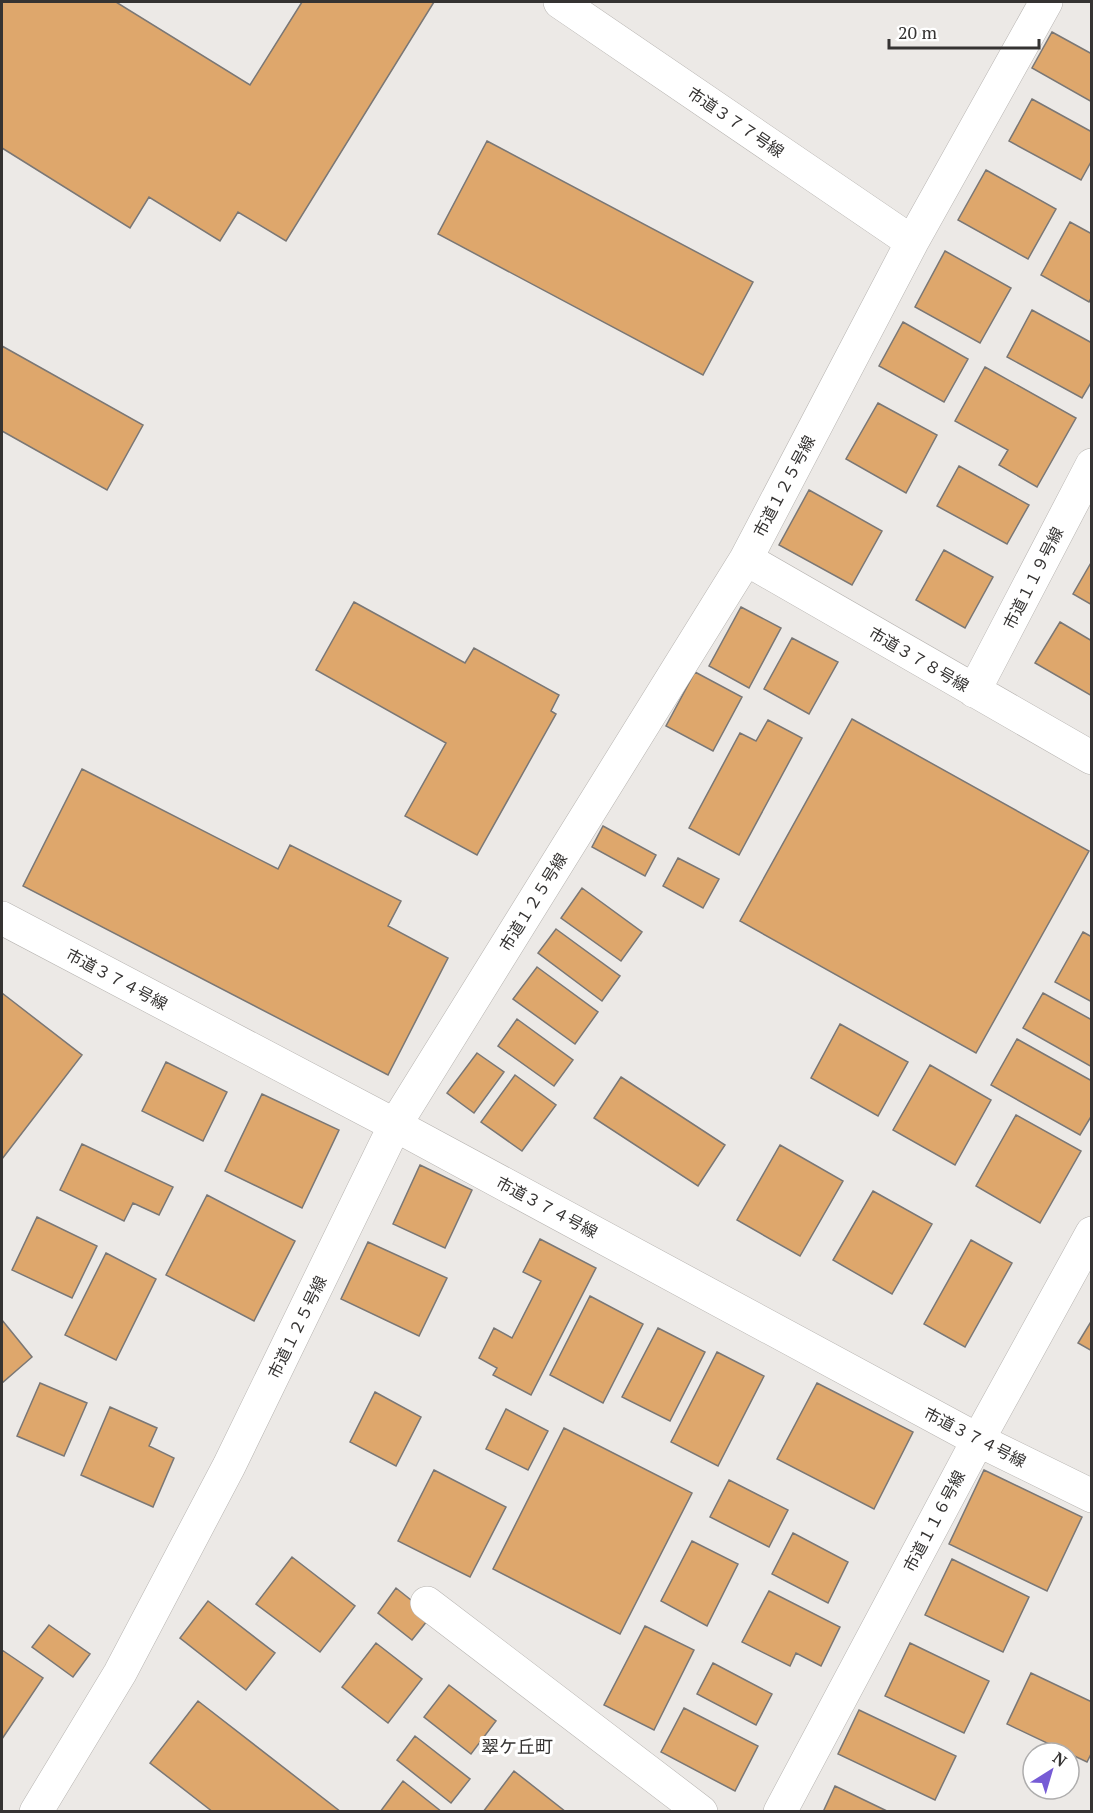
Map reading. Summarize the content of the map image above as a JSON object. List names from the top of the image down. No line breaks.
{"streets":{"street":["市道３７７号線","市道１２５号線","市道１１９号線","市道３７８号線","市道３７４号線","市道１１６号線"]},"crossings":[["市道３７７号線","市道１２５号線"],["市道１２５号線","市道３７８号線"],["市道１２５号線","市道３７４号線"],["市道１１９号線","市道３７８号線"],["市道３７４号線","市道１１６号線"]],"districts":["翠ケ丘町"],"scale_bar":"20 m","north":"top right"}
